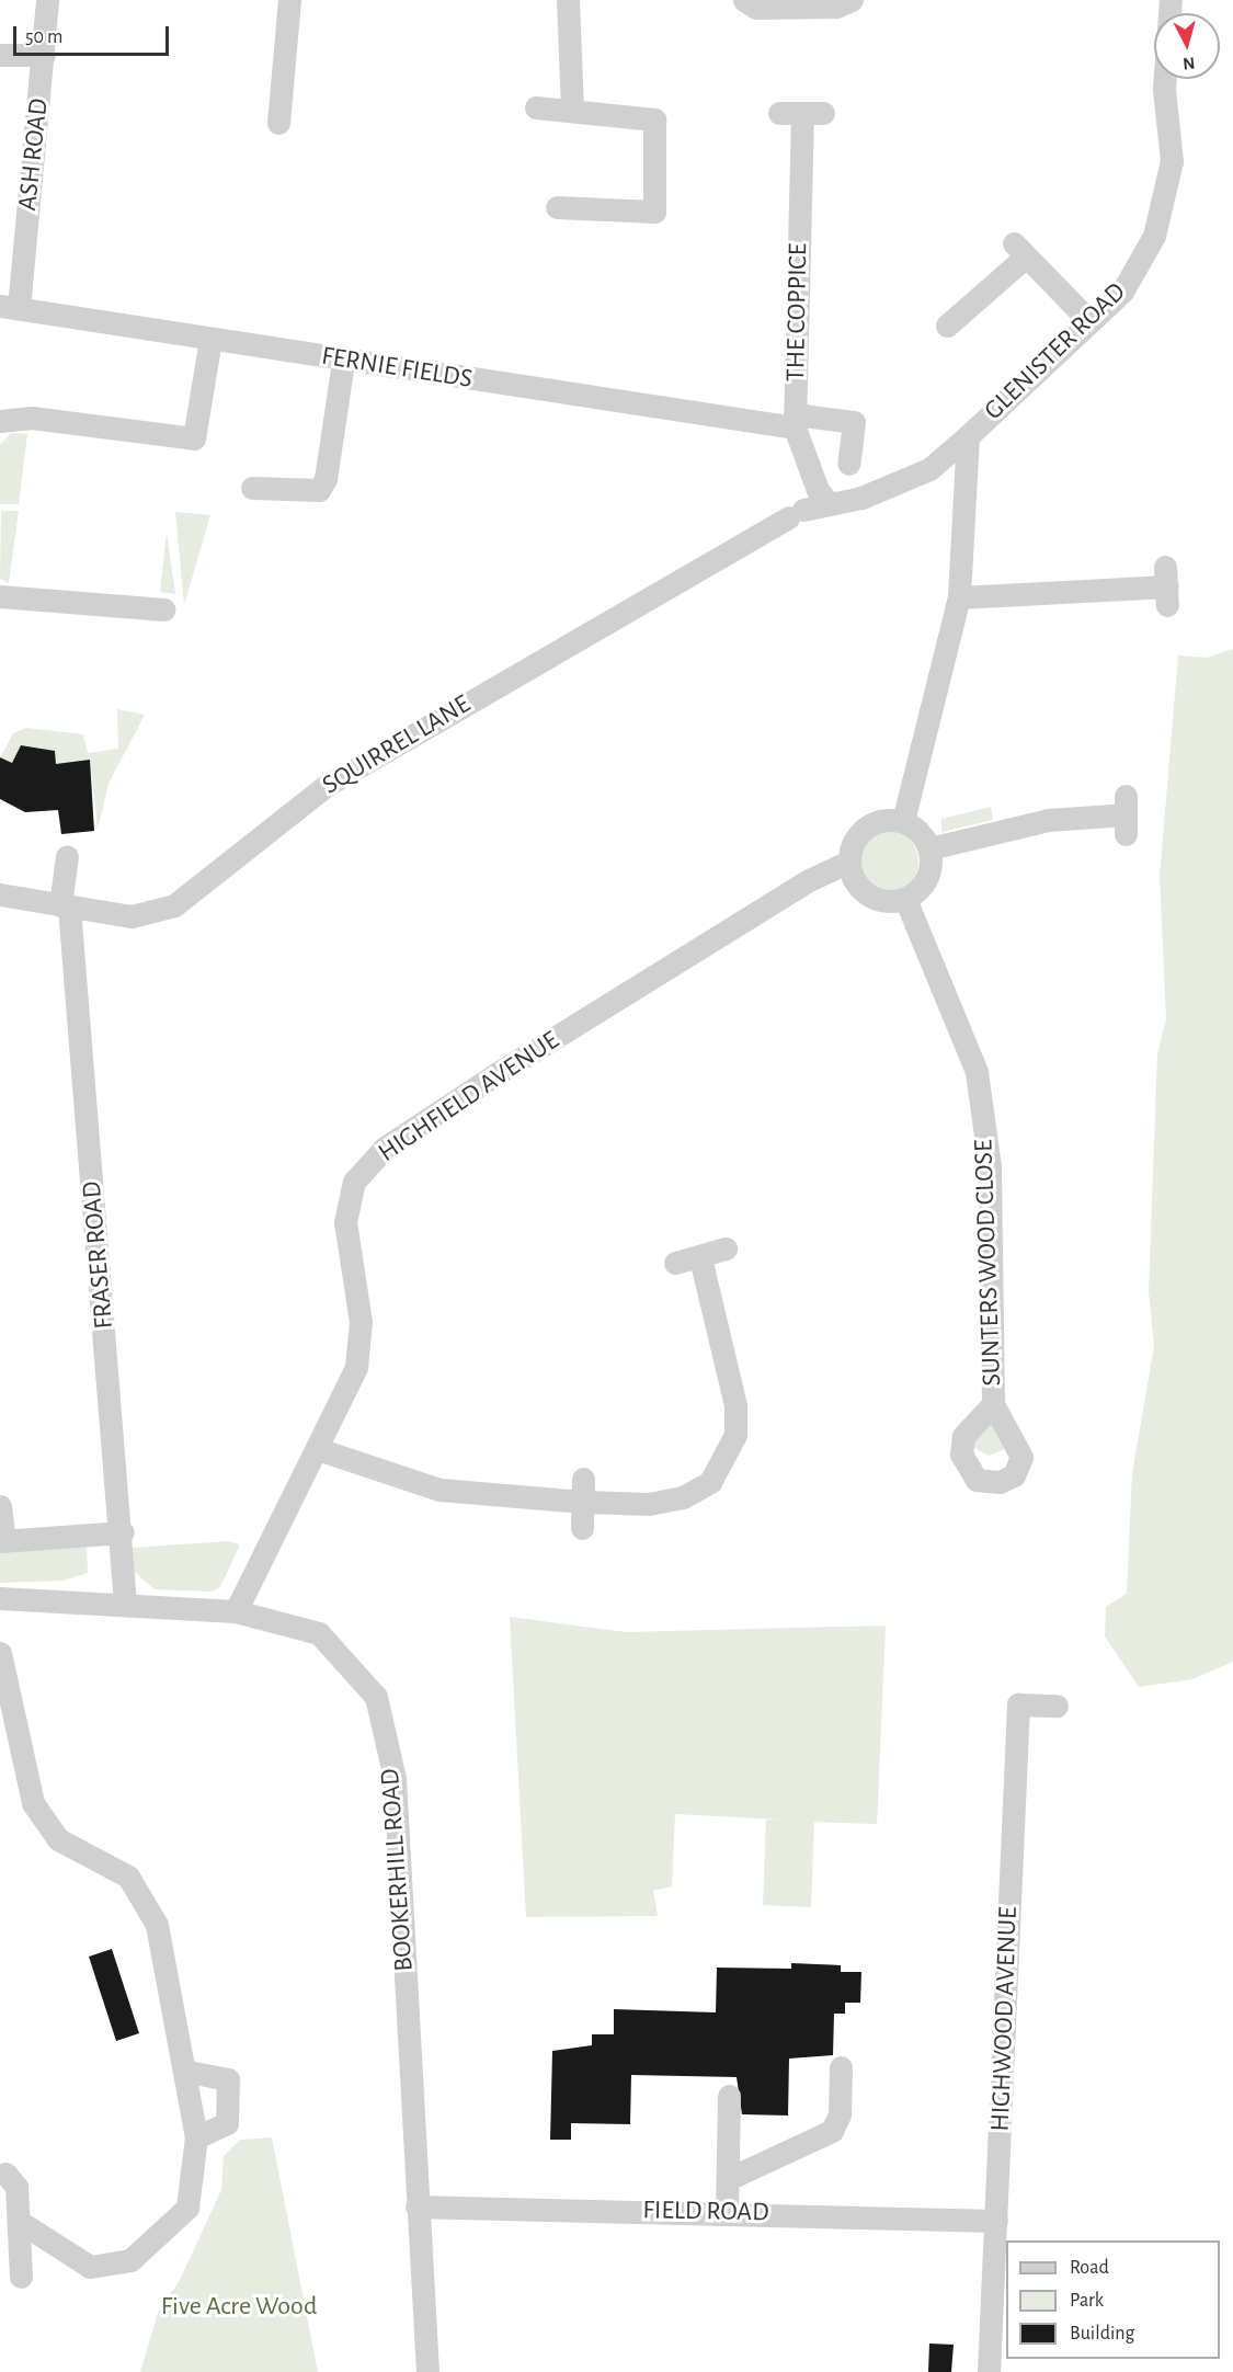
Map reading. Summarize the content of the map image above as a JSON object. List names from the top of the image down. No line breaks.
{"streets":{"street":["ASH ROAD","THE COPPICE","GLENISTER ROAD","FERNIE FIELDS","SQUIRREL LANE","HIGHFIELD AVENUE","FRASER ROAD","SUNTERS WOOD CLOSE","BOOKERHILL ROAD","HIGHWOOD AVENUE","FIELD ROAD"]},"crossings":[["ASH ROAD","FERNIE FIELDS"],["THE COPPICE","FERNIE FIELDS"],["THE COPPICE","SQUIRREL LANE"],["GLENISTER ROAD","SQUIRREL LANE"],["GLENISTER ROAD","HIGHFIELD AVENUE"],["GLENISTER ROAD","SUNTERS WOOD CLOSE"],["SQUIRREL LANE","FRASER ROAD"],["HIGHFIELD AVENUE","SUNTERS WOOD CLOSE"],["HIGHFIELD AVENUE","BOOKERHILL ROAD"],["FRASER ROAD","BOOKERHILL ROAD"],["BOOKERHILL ROAD","FIELD ROAD"],["HIGHWOOD AVENUE","FIELD ROAD"]],"parks":["Five Acre Wood"],"legend":["Road","Park","Building"],"scale_bar":"50 m","north":"bottom"}
